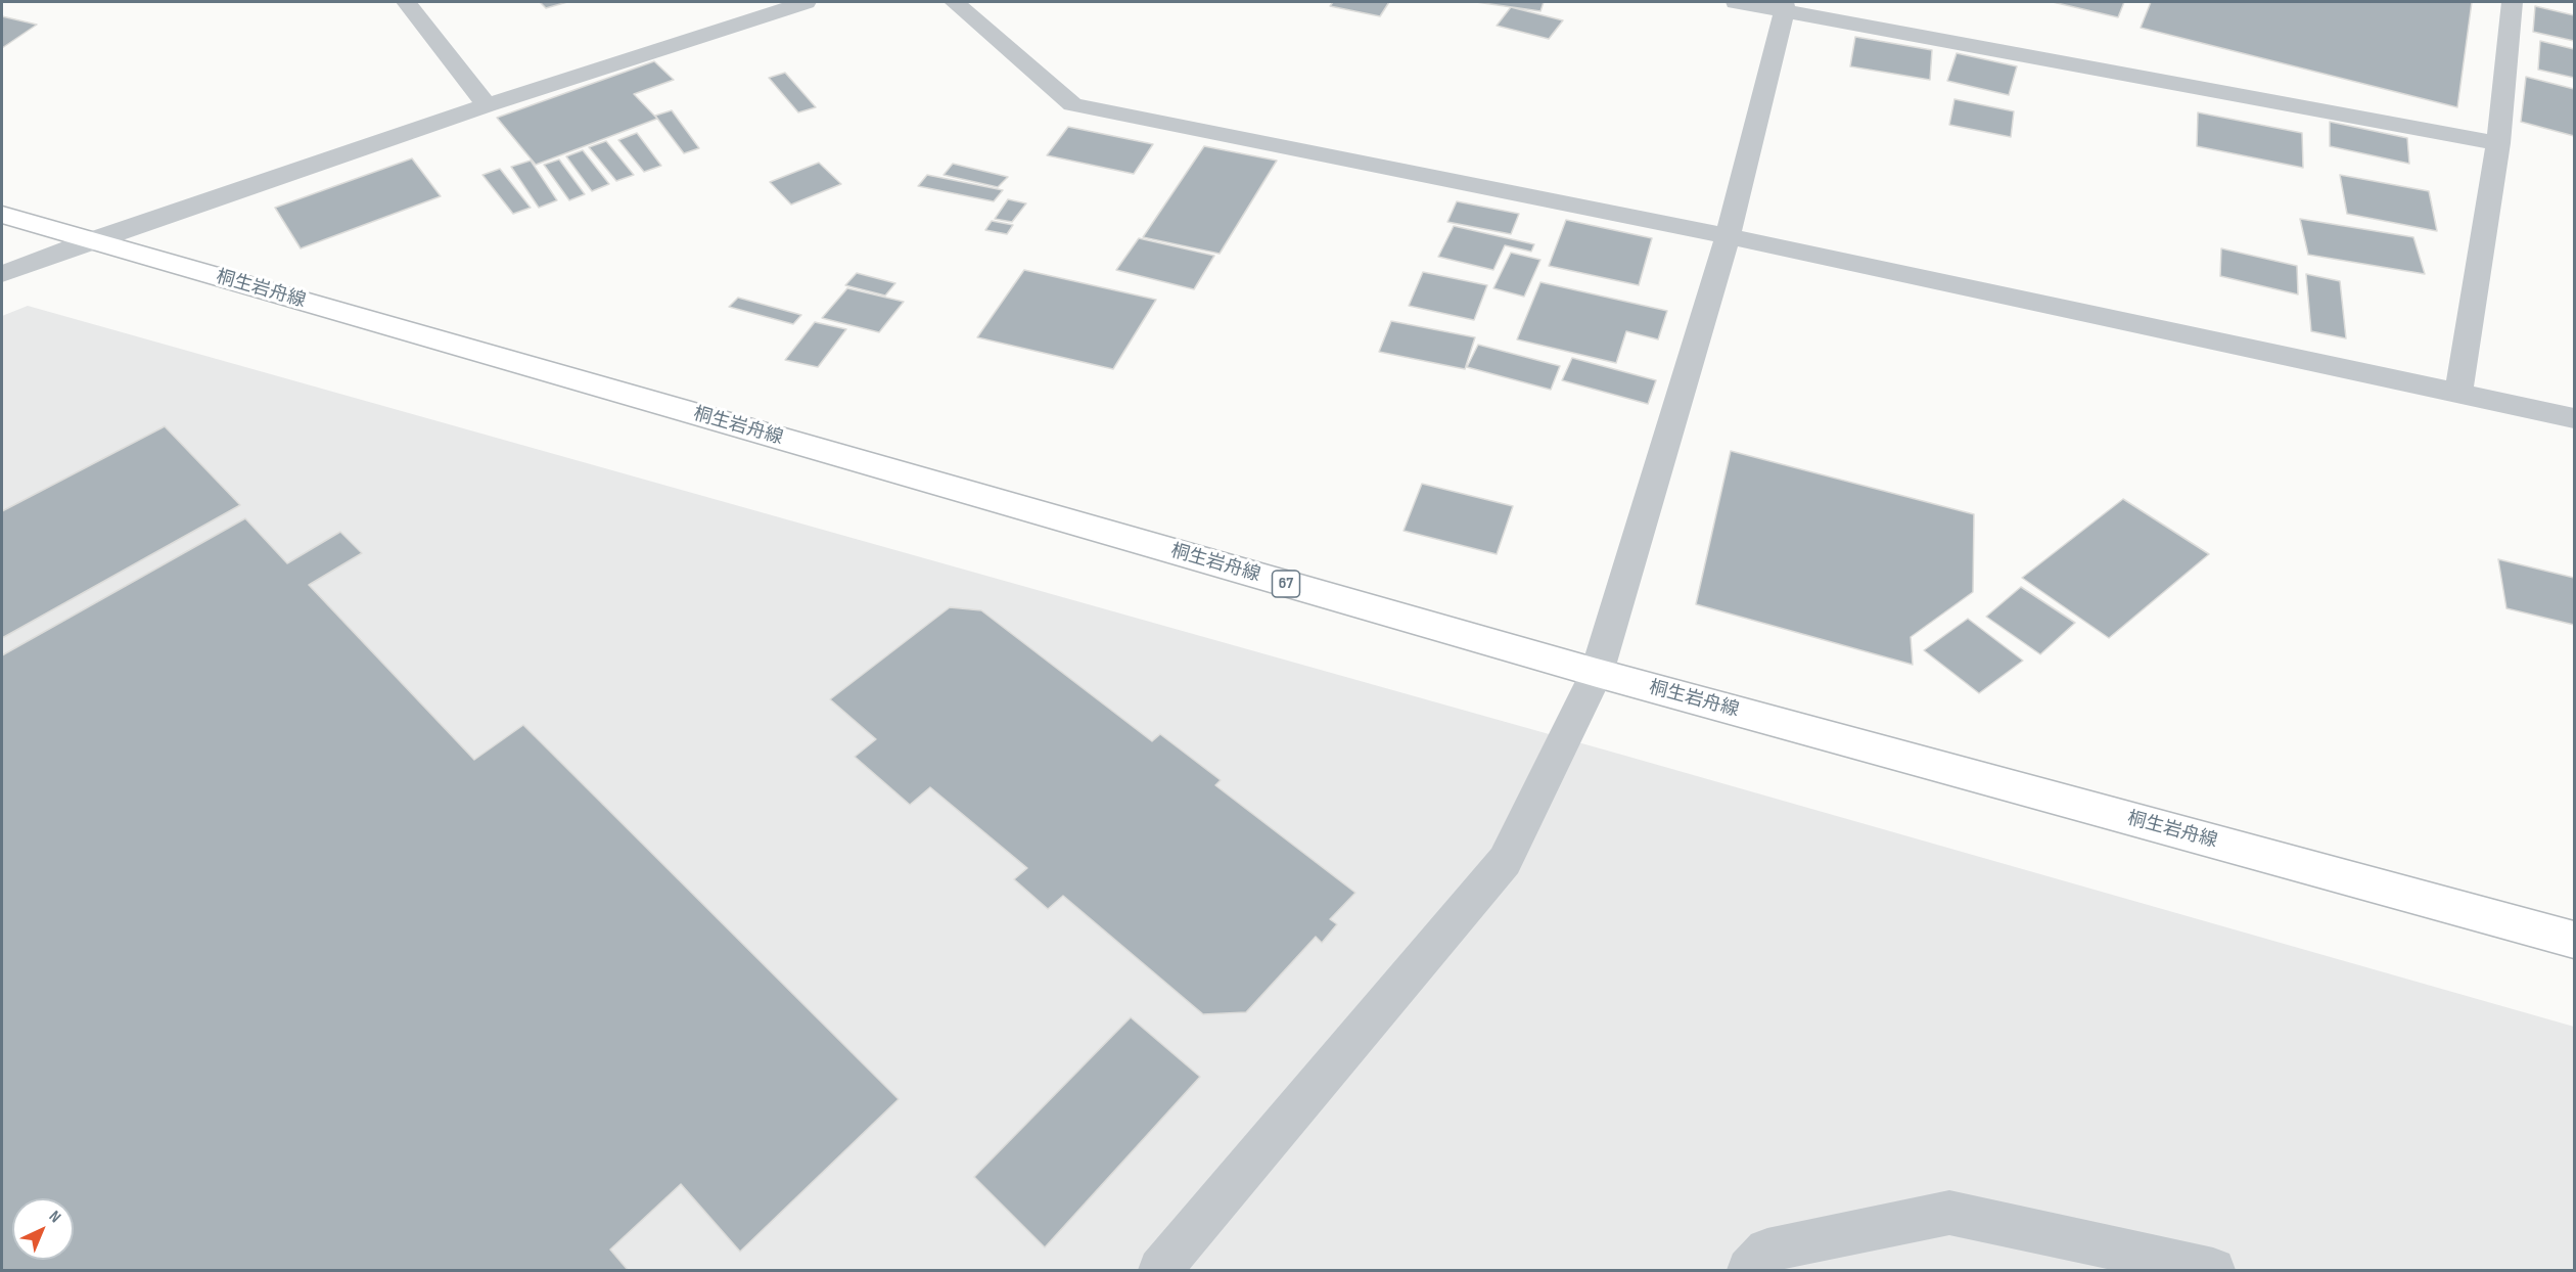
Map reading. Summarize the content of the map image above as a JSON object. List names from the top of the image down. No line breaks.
{"streets":{"main road":["桐生岩舟線","67"]},"north":"top right"}
